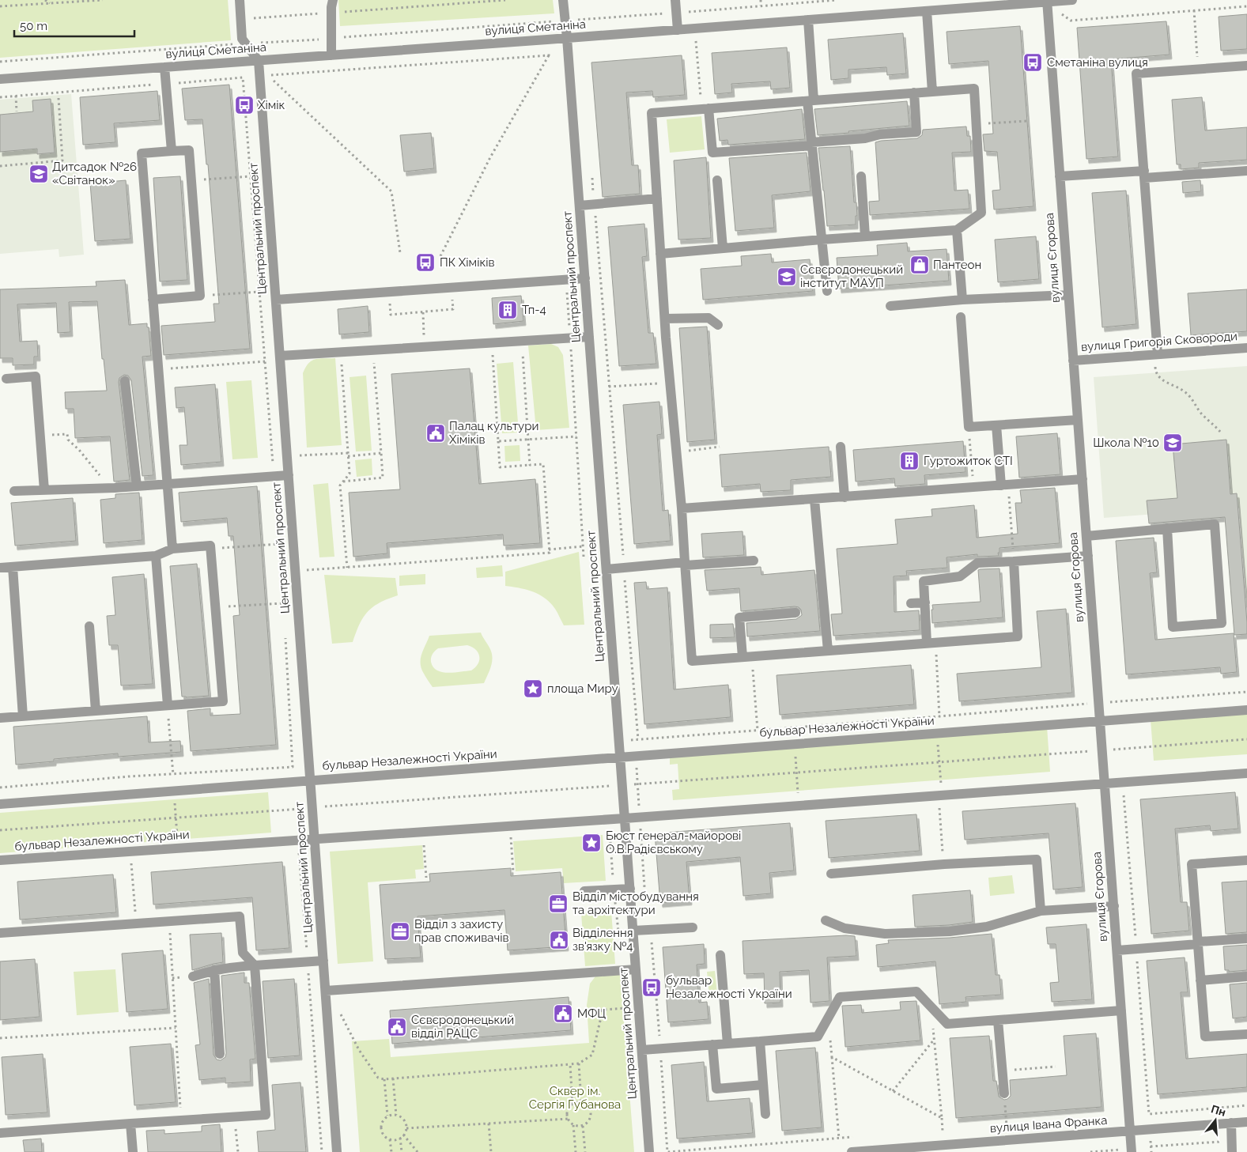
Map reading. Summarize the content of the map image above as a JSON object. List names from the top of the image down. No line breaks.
{"streets":{"street":["вулиця Сметаніна","Центральний проспект","вулиця Єгорова","вулиця Григорія Сковороди","бульвар Незалежності України","вулиця Івана Франка"]},"crossings":[["вулиця Сметаніна","Центральний проспект"],["вулиця Сметаніна","вулиця Єгорова"],["Центральний проспект","бульвар Незалежності України"],["вулиця Єгорова","вулиця Григорія Сковороди"],["вулиця Єгорова","бульвар Незалежності України"],["вулиця Єгорова","вулиця Івана Франка"]],"parks":["Сквер ім. Сергія Губанова"],"places":{"bus stop":["Сметаніна вулиця","Хімік","ПК Хіміків","бульвар Незалежності України"],"school or university":["Дитсадок №26 «Світанок»","Сєвєродонецький інститут МАУП","Школа №10"],"shop":["Пантеон"],"building":["Тп-4","Гуртожиток СТІ"],"public building":["Палац культури Хіміків","Відділення зв'язку №4","МФЦ","Сєвєродонецький відділ РАЦС"],"place":["площа Миру","Бюст генерал-майорові О.В.Радієвському"],"office":["Відділ містобудування та архітектури","Відділ з захисту прав споживачів"]},"scale_bar":"50 m","north":"top"}
